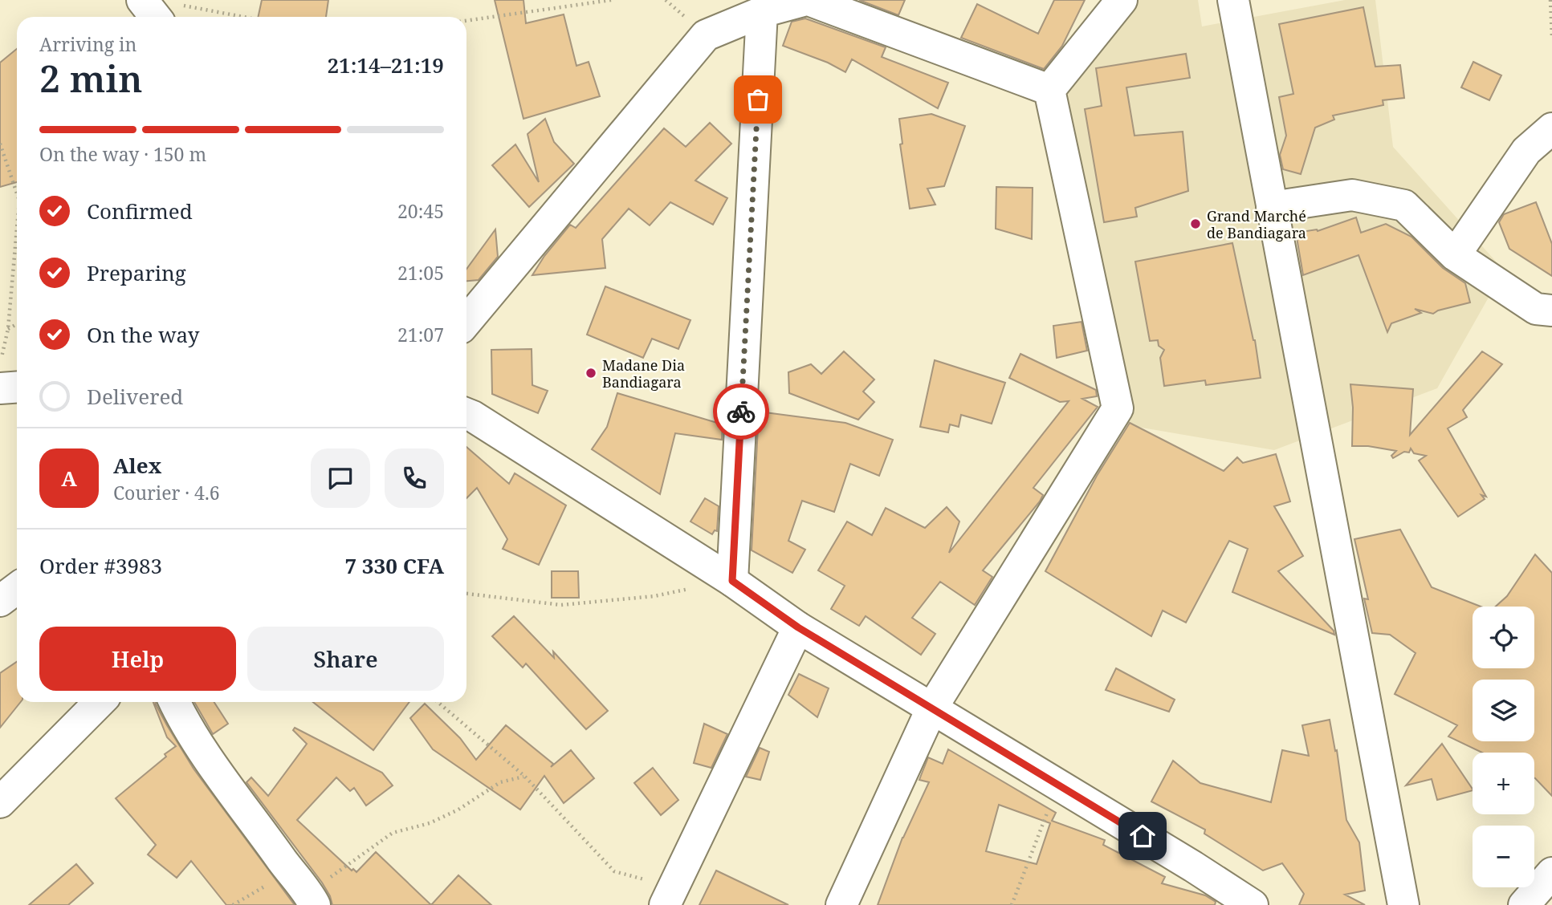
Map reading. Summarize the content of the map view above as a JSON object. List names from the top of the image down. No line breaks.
{"places":["Grand Marché de Bandiagara","Madane Dia Bandiagara"],"page":{"heading":["2 min","Arriving in","21:14–21:19"],"panel":["Alex","Courier · 4.6","Order #3983","7 330 CFA"],"bar":"On the way · 150 m","list":[["Confirmed","20:45"],["Preparing","21:05"],["On the way","21:07"],"Delivered"],"round":"A","map_buttons":["+","−"],"buttons":["Help","Share"]}}
